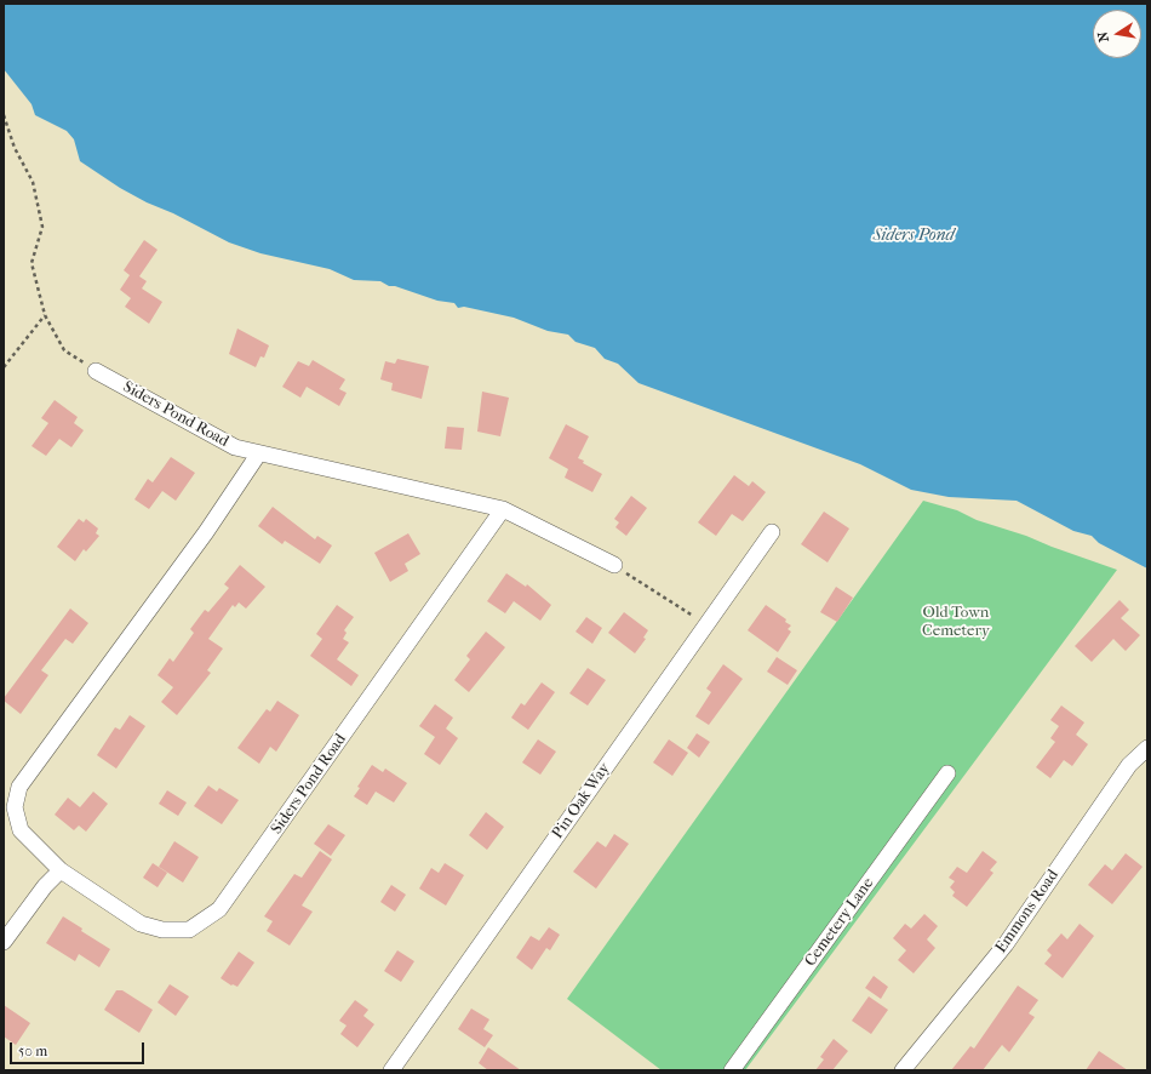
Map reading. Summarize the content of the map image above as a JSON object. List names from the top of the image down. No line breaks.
{"streets":{"street":["Siders Pond Road","Pin Oak Way","Emmons Road","Cemetery Lane"]},"water":["Siders Pond"],"parks":["Old Town Cemetery"],"scale_bar":"50 m","north":"left"}
